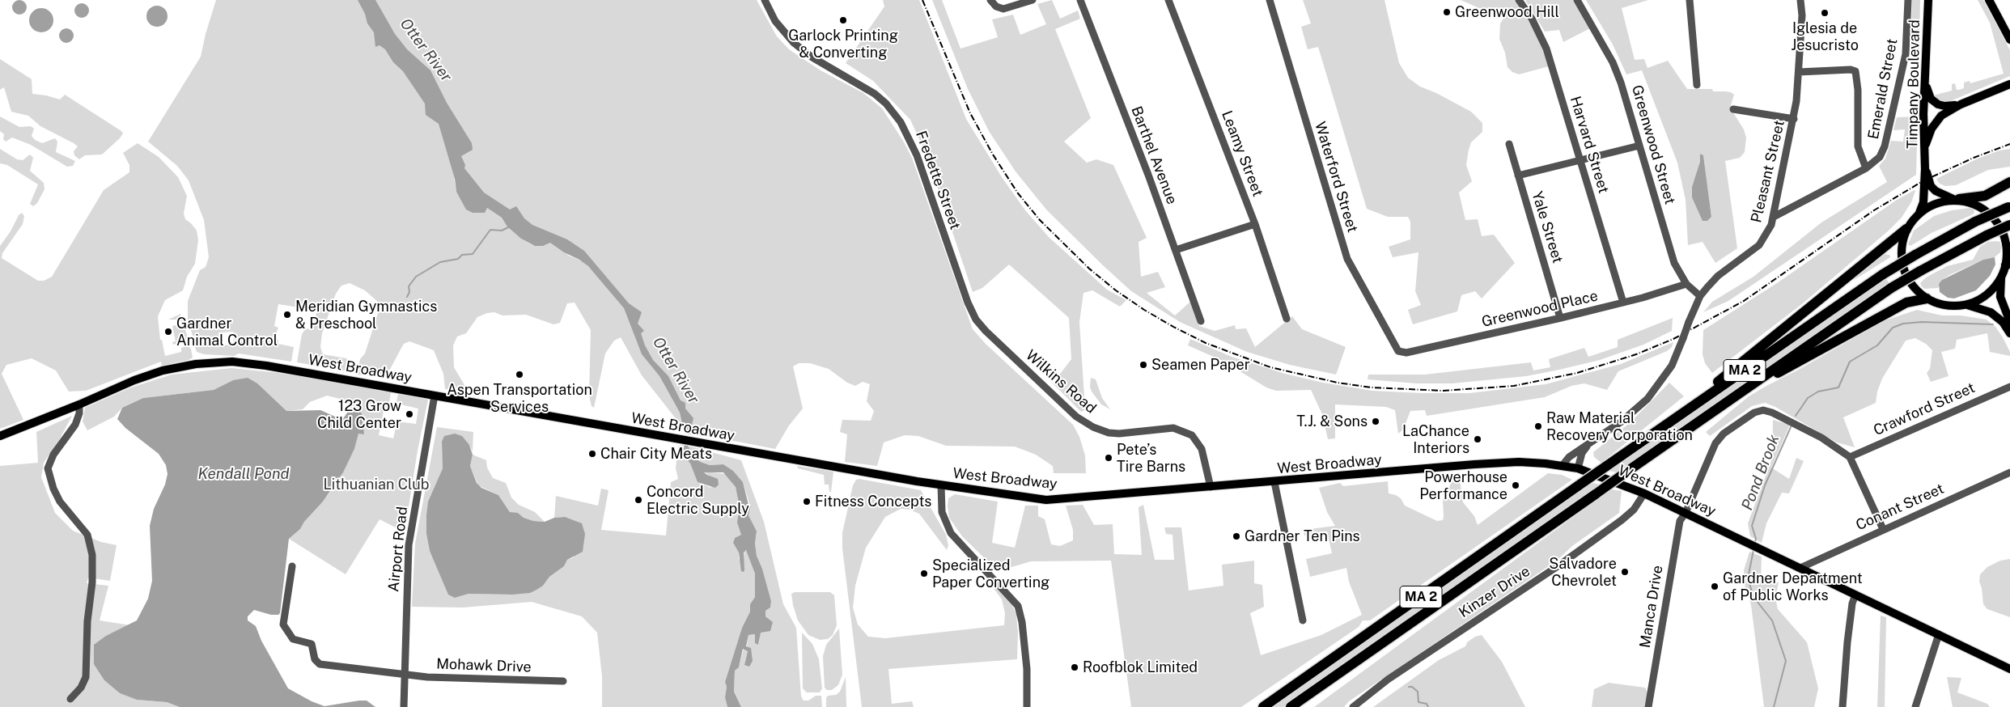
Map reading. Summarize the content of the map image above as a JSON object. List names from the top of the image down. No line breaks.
{"streets":{"highway":["MA 2"],"main road":["Timpany Boulevard","West Broadway"],"street":["Emerald Street","Harvard Street","Greenwood Street","Leamy Street","Barthel Avenue","Pleasant Street","Waterford Street","Fredette Street","Yale Street","Greenwood Place","Wilkins Road","Crawford Street","Conant Street","Airport Road","Kinzer Drive","Manca Drive","Mohawk Drive"]},"crossings":[["Emerald Street","Pleasant Street"],["Harvard Street","Greenwood Place"],["Greenwood Street","Pleasant Street"],["Greenwood Street","Greenwood Place"],["Pleasant Street","West Broadway"],["Waterford Street","Greenwood Place"],["Fredette Street","Wilkins Road"],["Yale Street","Greenwood Place"],["West Broadway","Wilkins Road"],["West Broadway","Conant Street"],["West Broadway","Airport Road"],["West Broadway","Kinzer Drive"],["West Broadway","Manca Drive"],["Crawford Street","Manca Drive"],["Airport Road","Mohawk Drive"]],"water":["Otter River","Pond Brook","Kendall Pond"],"parks":["Lithuanian Club"],"places":["Greenwood Hill","Iglesia de Jesucristo","Garlock Printing & Converting","Meridian Gymnastics & Preschool","Gardner Animal Control","Seamen Paper","Aspen Transportation Services","123 Grow Child Center","T.J. & Sons","Raw Material Recovery Corporation","LaChance Interiors","Chair City Meats","Pete’s Tire Barns","Powerhouse Performance","Concord Electric Supply","Fitness Concepts","Gardner Ten Pins","Salvadore Chevrolet","Specialized Paper Converting","Gardner Department of Public Works","Roofblok Limited"]}
